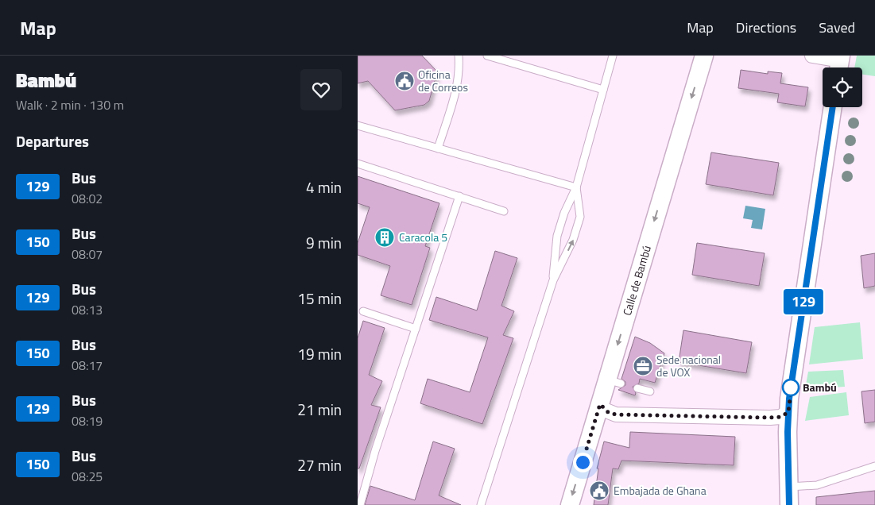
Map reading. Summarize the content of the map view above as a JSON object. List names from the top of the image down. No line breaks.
{"streets":{"street":["Calle de Bambú"]},"places":{"public building":["Oficina de Correos","Embajada de Ghana"],"building":["Caracola 5"],"office":["Sede nacional de VOX"],"other":["Bambú"]},"lines":["bus line 129"],"page":{"header":"Map","nav":["Map","Directions","Saved"],"heading":[["Bambú","Walk · 2 min · 130 m"],"Departures"],"on_map":"129","list":[{"mark":"129","name":"Bus","note":"08:02","value":"4 min"},{"mark":"150","name":"Bus","note":"08:07","value":"9 min"},{"mark":"129","name":"Bus","note":"08:13","value":"15 min"},{"mark":"150","name":"Bus","note":"08:17","value":"19 min"},{"mark":"129","name":"Bus","note":"08:19","value":"21 min"},{"mark":"150","name":"Bus","note":"08:25","value":"27 min"}]}}
